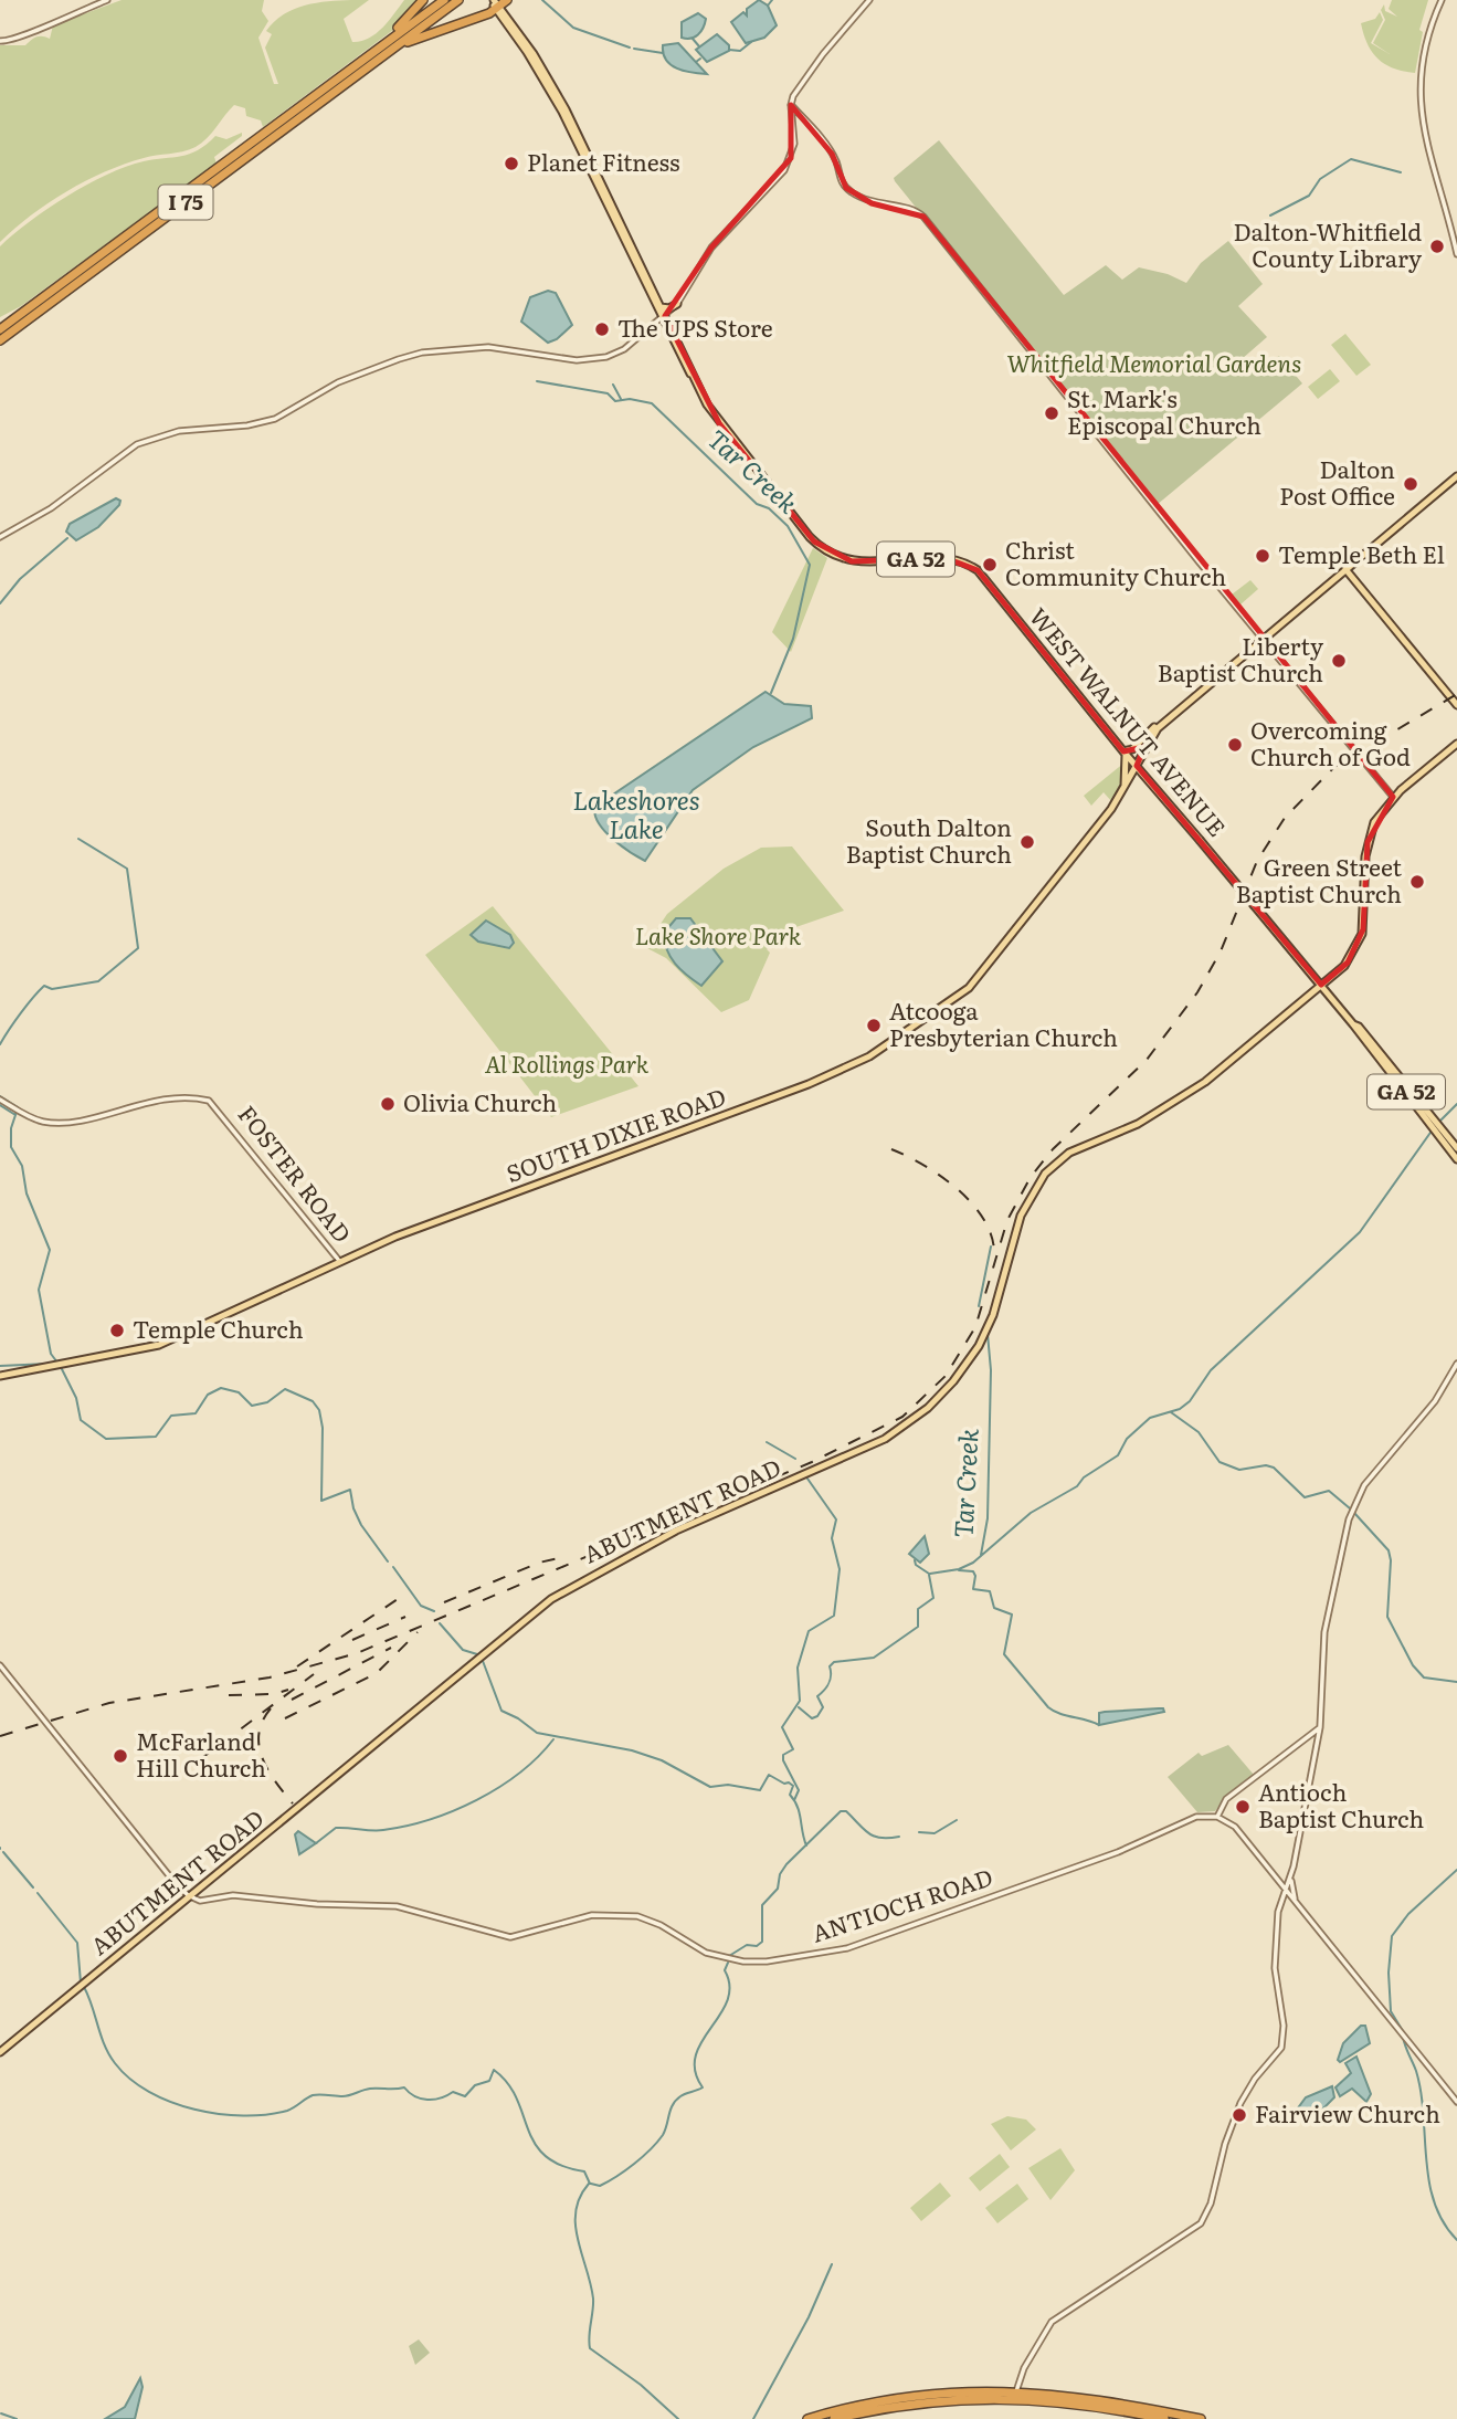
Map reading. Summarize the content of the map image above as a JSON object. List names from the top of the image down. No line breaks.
{"streets":{"highway":["I 75"],"main road":["GA 52","WEST WALNUT AVENUE","SOUTH DIXIE ROAD","ABUTMENT ROAD"],"street":["FOSTER ROAD","ANTIOCH ROAD"]},"crossings":[["GA 52","WEST WALNUT AVENUE"],["GA 52","ABUTMENT ROAD"],["WEST WALNUT AVENUE","SOUTH DIXIE ROAD"],["WEST WALNUT AVENUE","ABUTMENT ROAD"],["SOUTH DIXIE ROAD","FOSTER ROAD"],["ABUTMENT ROAD","ANTIOCH ROAD"]],"water":["Tar Creek","Lakeshores Lake"],"parks":["Whitfield Memorial Gardens","Lake Shore Park","Al Rollings Park"],"places":["Planet Fitness","Dalton-Whitfield County Library","The UPS Store","St. Mark's Episcopal Church","Dalton Post Office","Temple Beth El","Christ Community Church","Liberty Baptist Church","Overcoming Church of God","South Dalton Baptist Church","Green Street Baptist Church","Atcooga Presbyterian Church","Olivia Church","Temple Church","McFarland Hill Church","Antioch Baptist Church","Fairview Church"]}
